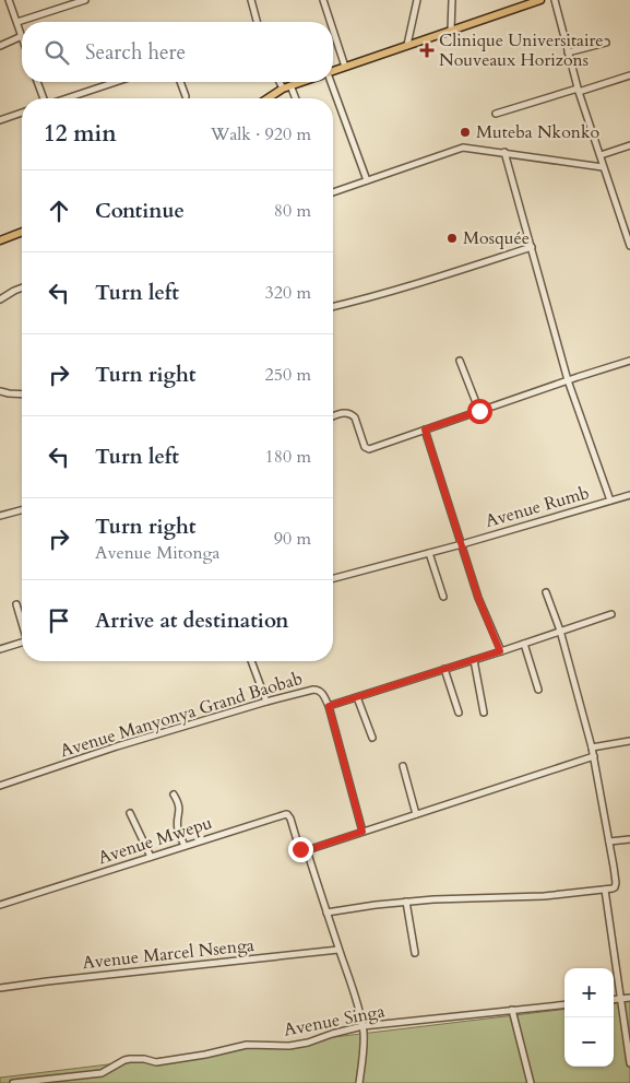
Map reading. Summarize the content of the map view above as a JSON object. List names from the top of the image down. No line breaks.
{"streets":{"street":["Avenue Rumb","Avenue Manyonya Grand Baobab","Avenue Mwepu","Avenue Marcel Nsenga","Avenue Singa"]},"places":{"health":["Clinique Universitaire Nouveaux Horizons"],"other":["Muteba Nkonko","Mosquée"]},"page":{"search":"Search here","heading":["12 min","Walk · 920 m"],"list":[["Continue","80 m"],["Turn left","320 m"],["Turn right","250 m"],["Turn left","180 m"],["Turn right","Avenue Mitonga","90 m"],"Arrive at destination"],"map_buttons":["+","−"]}}
